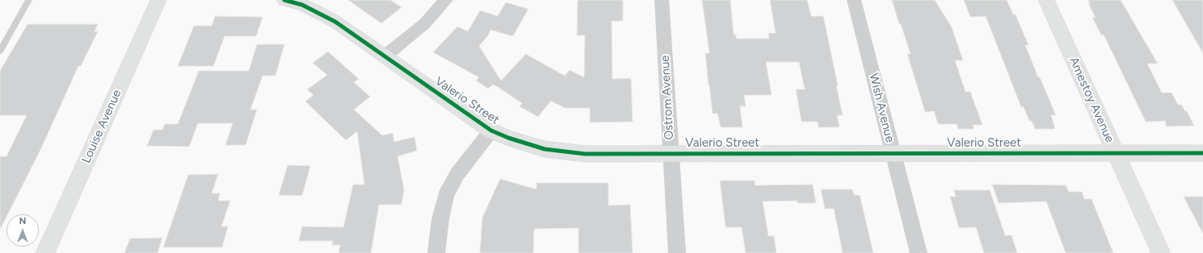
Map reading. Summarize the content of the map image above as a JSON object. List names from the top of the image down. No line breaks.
{"streets":{"street":["Ostrom Avenue","Amestoy Avenue","Valerio Street","Wish Avenue","Louise Avenue"]},"crossings":[["Ostrom Avenue","Valerio Street"],["Amestoy Avenue","Valerio Street"],["Valerio Street","Wish Avenue"]],"north":"top"}
